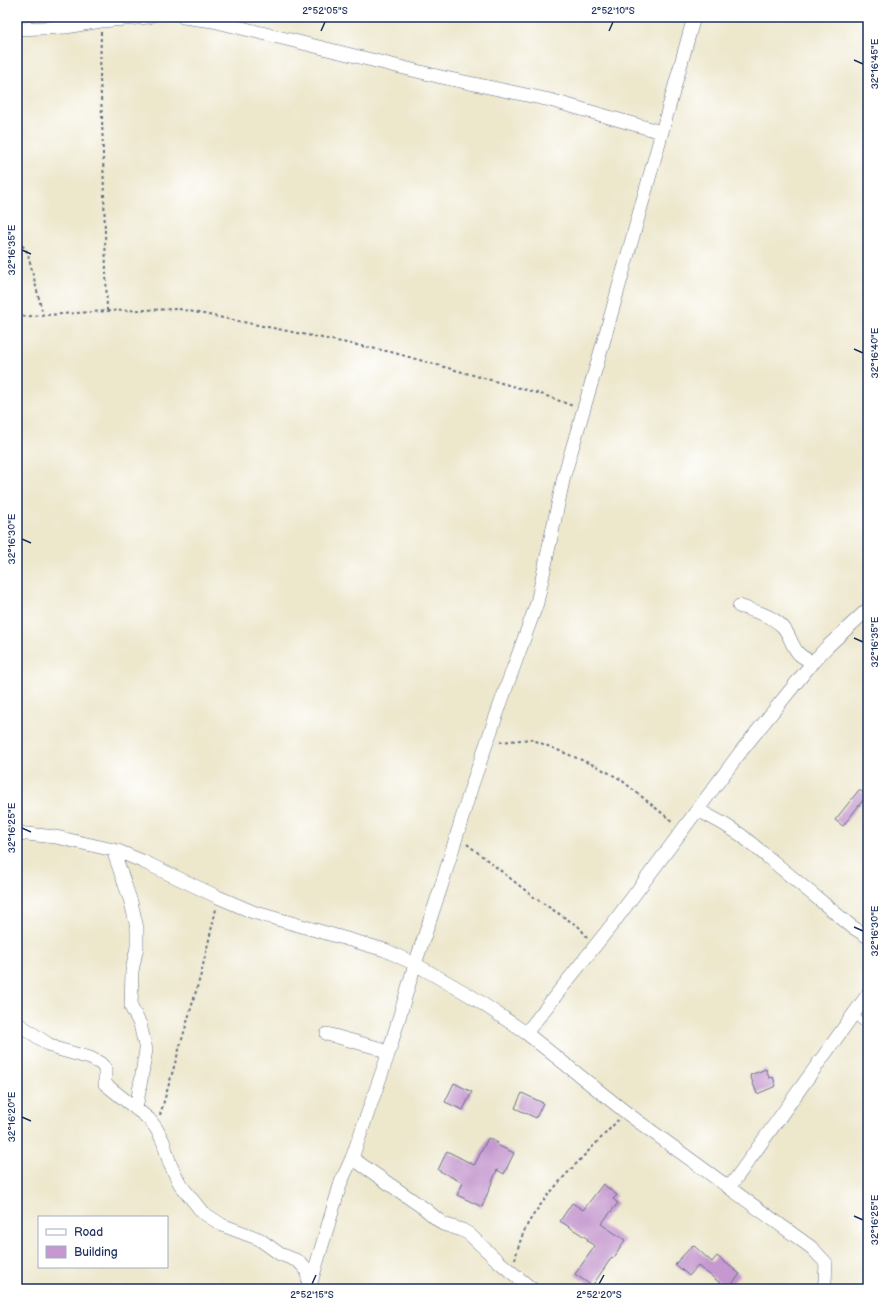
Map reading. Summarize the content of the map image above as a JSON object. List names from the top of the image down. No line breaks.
{"legend":["Road","Building"],"coordinates":["2°52'05\"S","2°52'10\"S","32°16'45\"E","32°16'35\"E","32°16'40\"E","32°16'30\"E","32°16'25\"E","32°16'20\"E","2°52'15\"S","2°52'20\"S"]}
